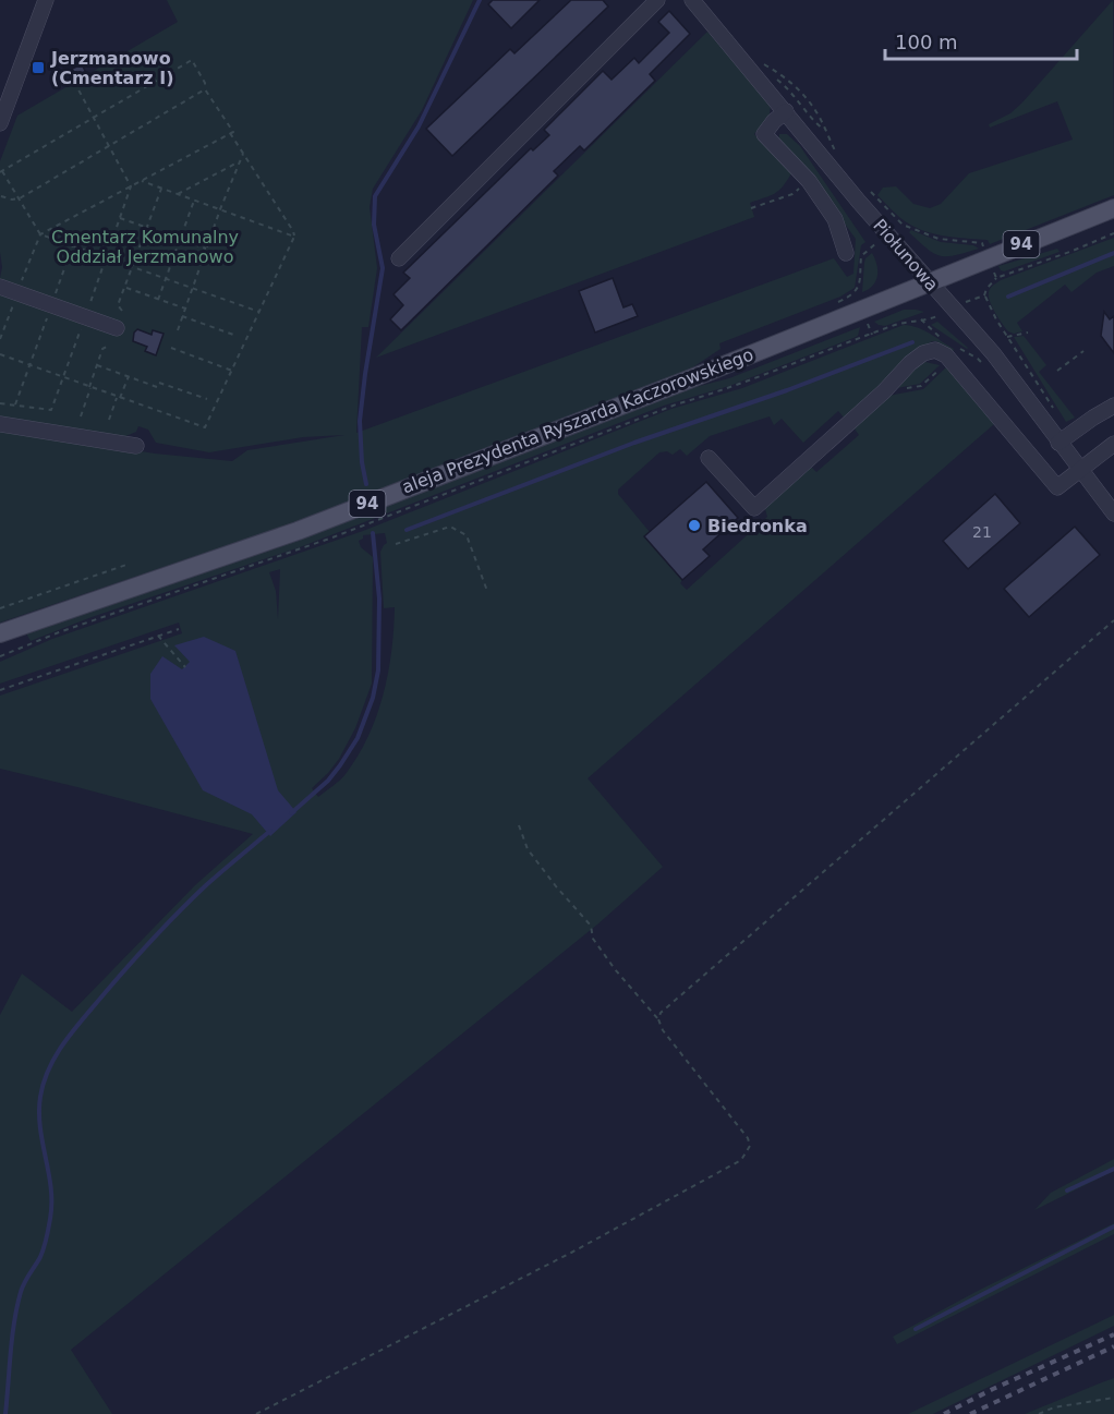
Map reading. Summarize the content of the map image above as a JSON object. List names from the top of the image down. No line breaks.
{"streets":{"main road":["94","aleja Prezydenta Ryszarda Kaczorowskiego"],"street":["Piołunowa"]},"crossings":[["Piołunowa","aleja Prezydenta Ryszarda Kaczorowskiego"]],"parks":["Cmentarz Komunalny Oddział Jerzmanowo"],"places":{"transit":["Jerzmanowo (Cmentarz I)"],"other":["Biedronka"]},"house_numbers":["21"],"scale_bar":"100 m"}
